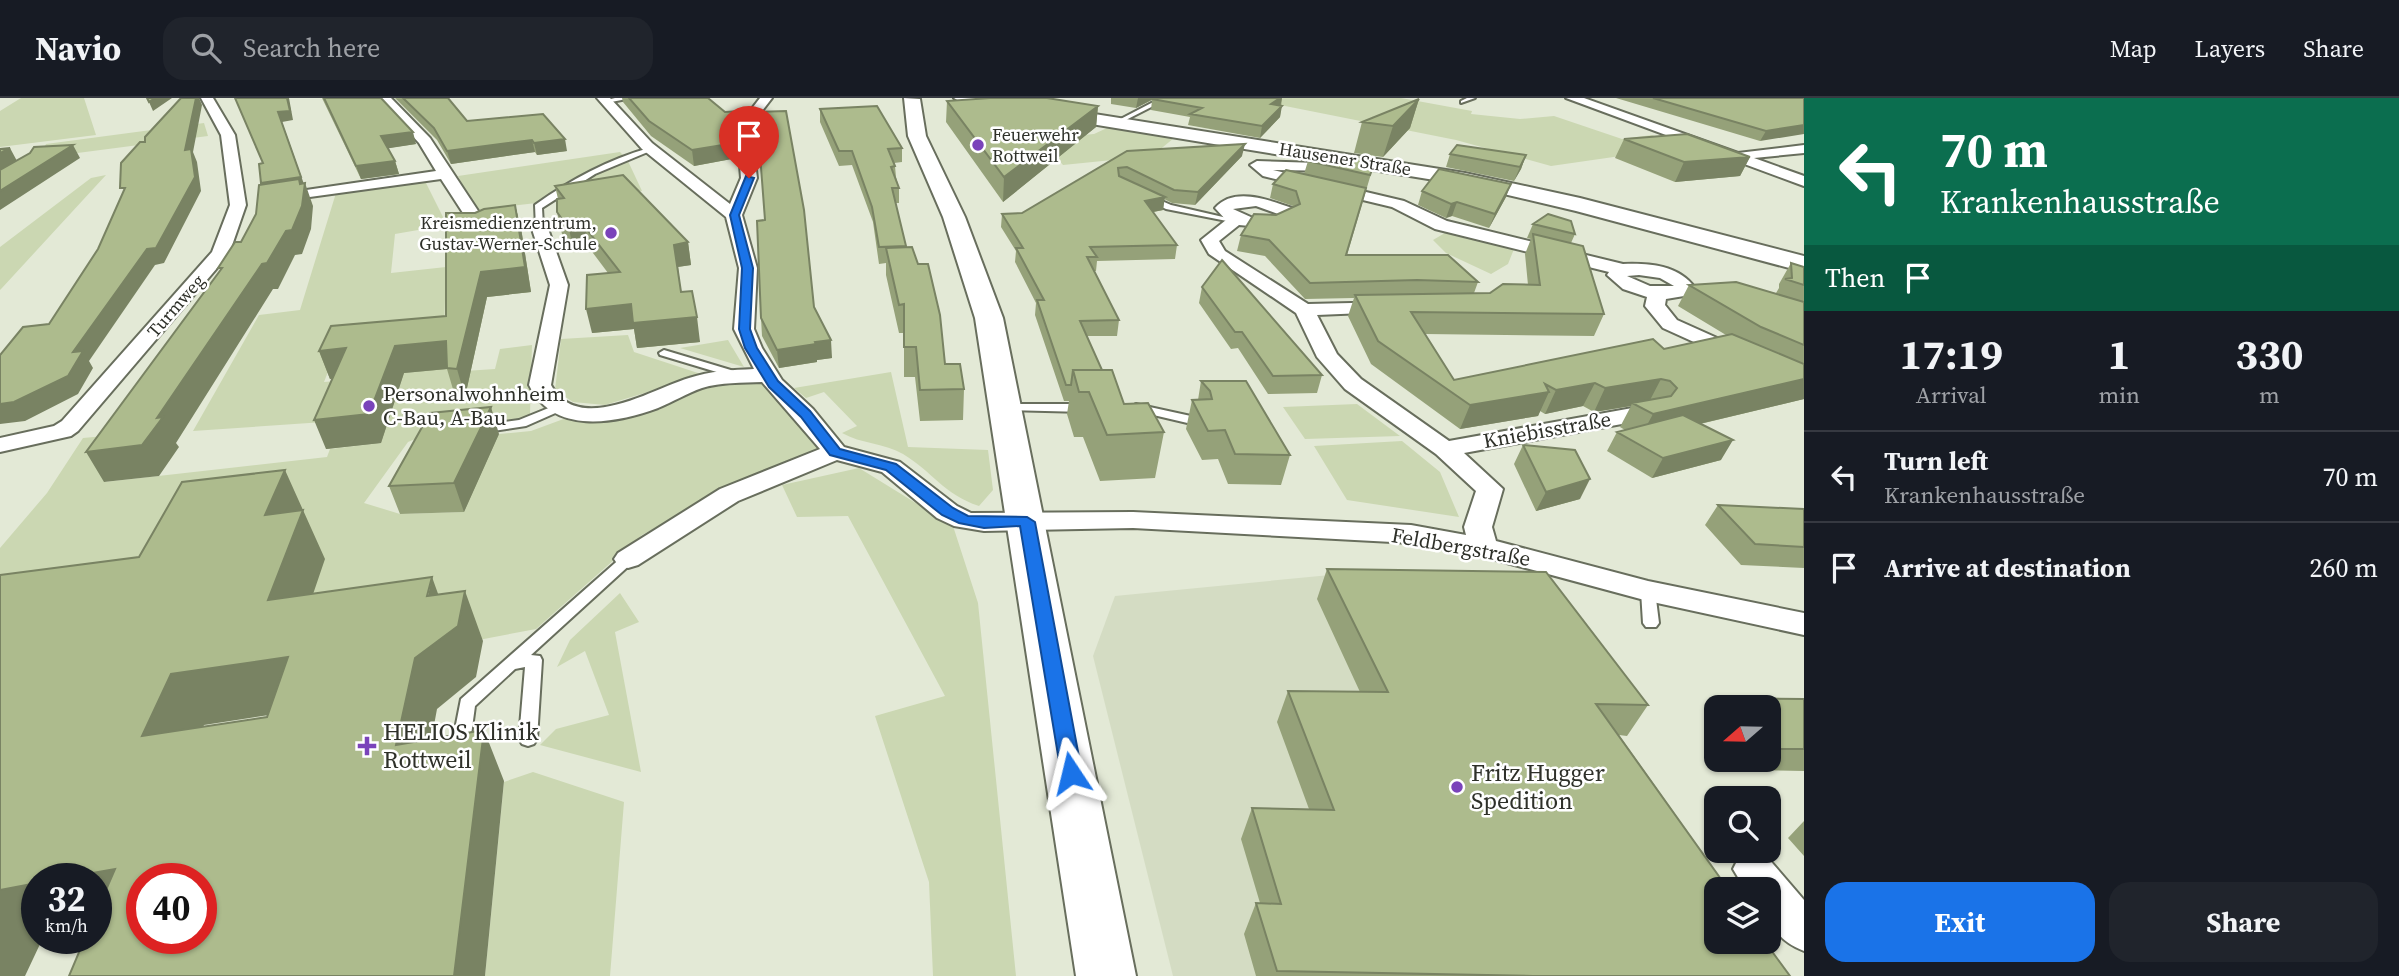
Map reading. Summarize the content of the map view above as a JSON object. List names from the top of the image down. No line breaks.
{"streets":{"street":["Hausener Straße","Turmweg","Kniebisstraße","Feldbergstraße"]},"crossings":[["Kniebisstraße","Feldbergstraße"]],"places":{"other":["Feuerwehr Rottweil","Kreismedienzentrum, Gustav-Werner-Schule","Personalwohnheim C-Bau, A-Bau","Fritz Hugger Spedition"],"health":["HELIOS Klinik Rottweil"]},"north":"left","page":{"header":"Navio","search":"Search here","nav":["Map","Layers","Share"],"turn":["70 m","Krankenhausstraße"],"then":"Then","eta":["17:19","Arrival","1","min","330","m"],"list":[{"name":"Turn left","note":"Krankenhausstraße","value":"70 m"},{"name":"Arrive at destination","value":"260 m"}],"speed":"32 km/h","limit":"40","buttons":["Exit","Share"]}}
